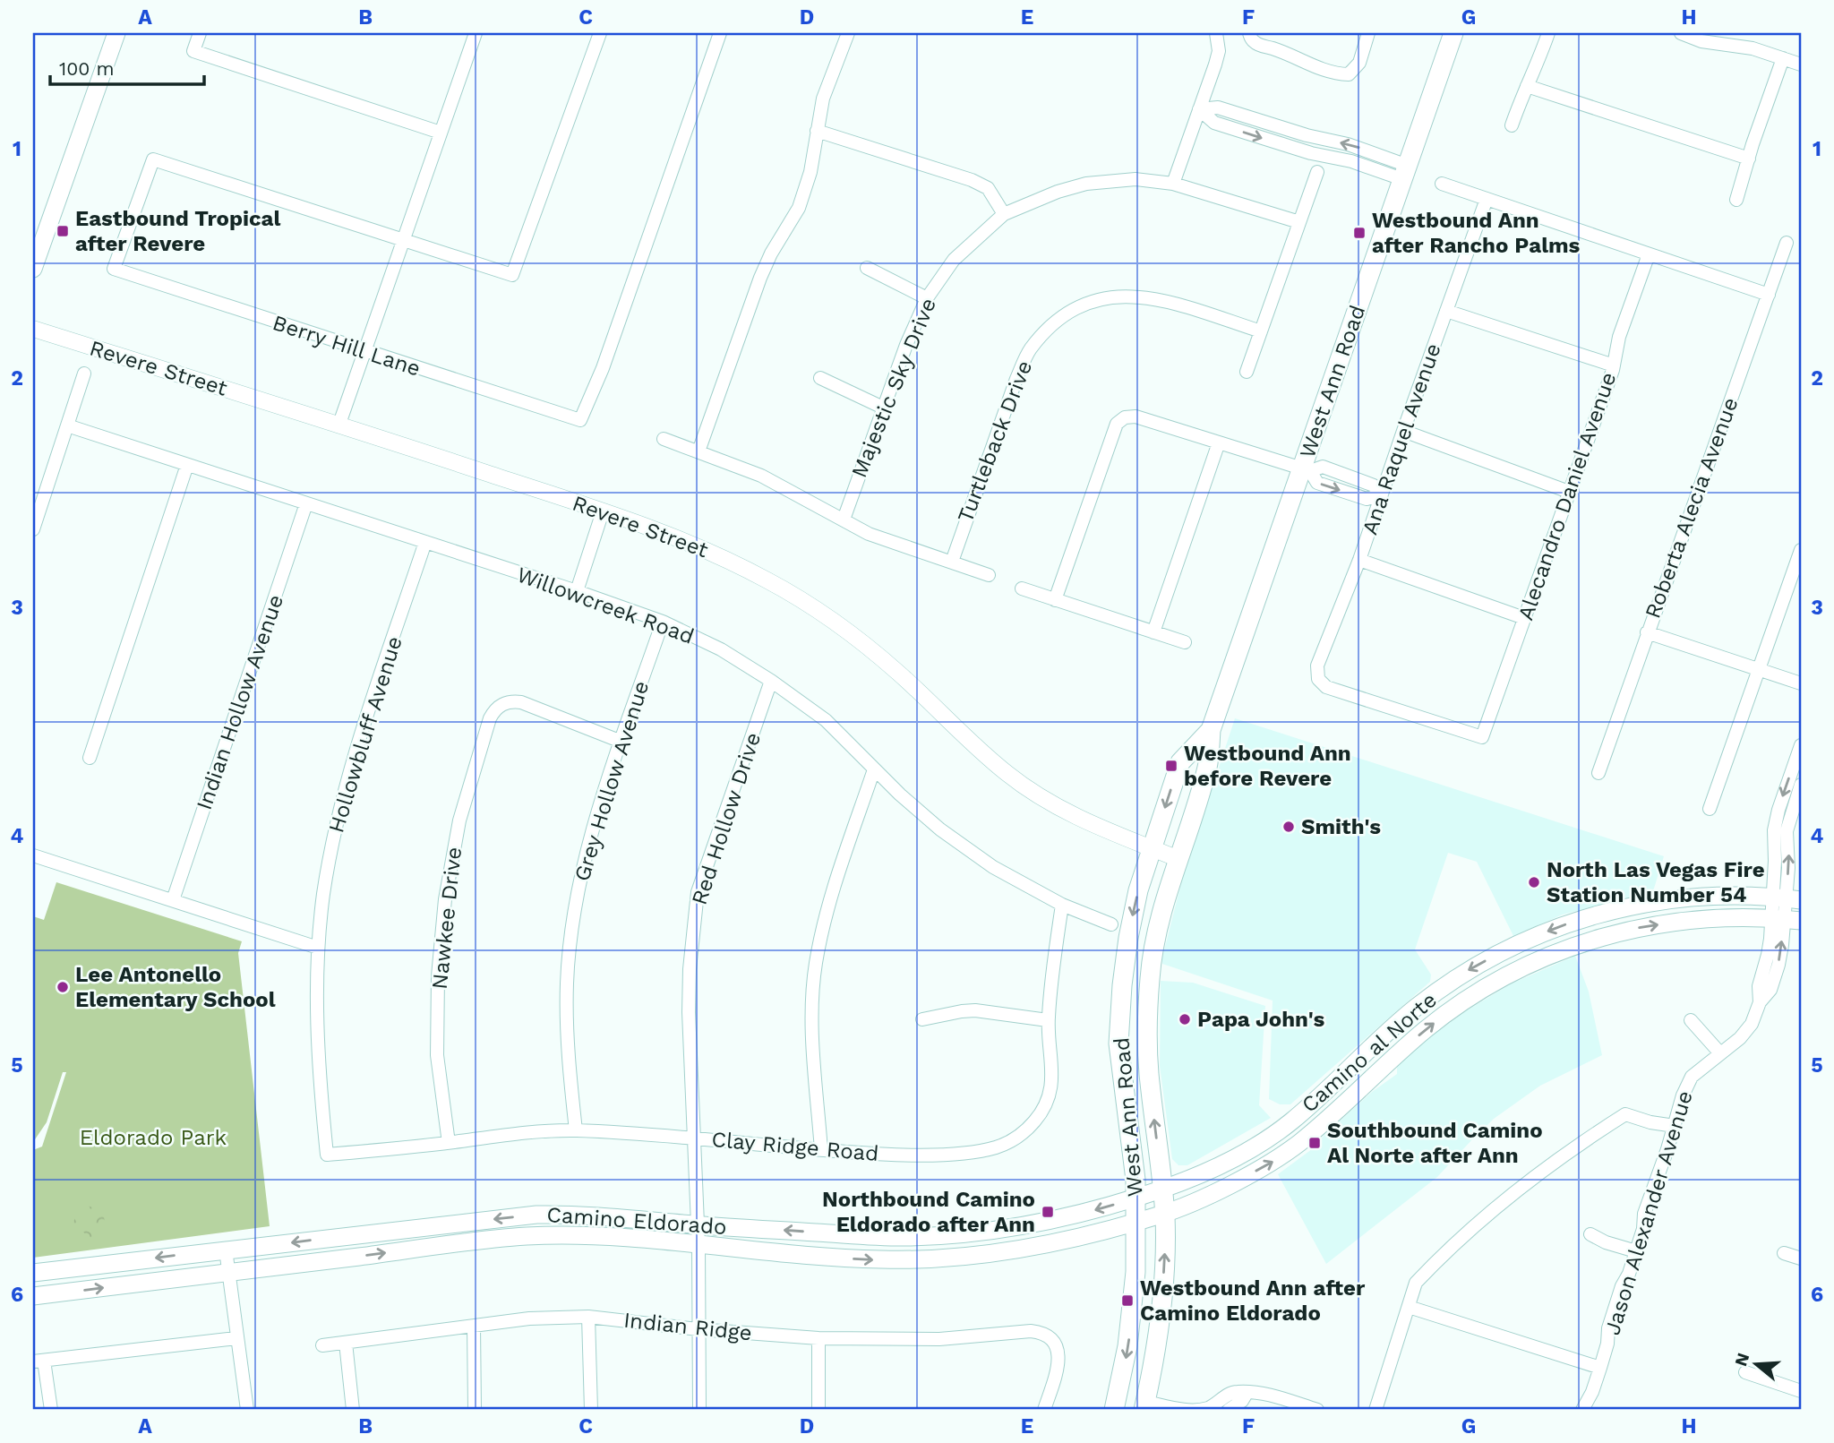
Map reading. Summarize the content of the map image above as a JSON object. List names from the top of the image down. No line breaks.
{"streets":{"main road":["West Ann Road","Camino al Norte","Camino Eldorado"],"street":["Berry Hill Lane","Revere Street","Majestic Sky Drive","Ana Raquel Avenue","Turtleback Drive","Alecandro Daniel Avenue","Roberta Alecia Avenue","Willowcreek Road","Indian Hollow Avenue","Hollowbluff Avenue","Grey Hollow Avenue","Red Hollow Drive","Nawkee Drive","Clay Ridge Road","Jason Alexander Avenue","Indian Ridge"]},"crossings":[["Revere Street","West Ann Road"],["West Ann Road","Camino al Norte"],["West Ann Road","Camino Eldorado"],["Ana Raquel Avenue","Alecandro Daniel Avenue"],["Willowcreek Road","Indian Hollow Avenue"],["Willowcreek Road","Hollowbluff Avenue"],["Willowcreek Road","Grey Hollow Avenue"],["Willowcreek Road","Red Hollow Drive"],["Willowcreek Road","Clay Ridge Road"],["Hollowbluff Avenue","Clay Ridge Road"],["Grey Hollow Avenue","Nawkee Drive"],["Grey Hollow Avenue","Clay Ridge Road"],["Red Hollow Drive","Clay Ridge Road"],["Red Hollow Drive","Camino Eldorado"],["Red Hollow Drive","Indian Ridge"],["Nawkee Drive","Clay Ridge Road"],["Camino al Norte","Jason Alexander Avenue"],["Camino al Norte","Camino Eldorado"]],"parks":["Eldorado Park"],"places":{"transit":["Eastbound Tropical after Revere","Westbound Ann after Rancho Palms","Westbound Ann before Revere","Southbound Camino Al Norte after Ann","Northbound Camino Eldorado after Ann","Westbound Ann after Camino Eldorado"],"other":["Smith's","North Las Vegas Fire Station Number 54","Lee Antonello Elementary School","Papa John's"]},"scale_bar":"100 m","north":"left","grid":{"columns":["A","B","C","D","E","F","G","H"],"rows":["1","2","3","4","5","6"]}}
